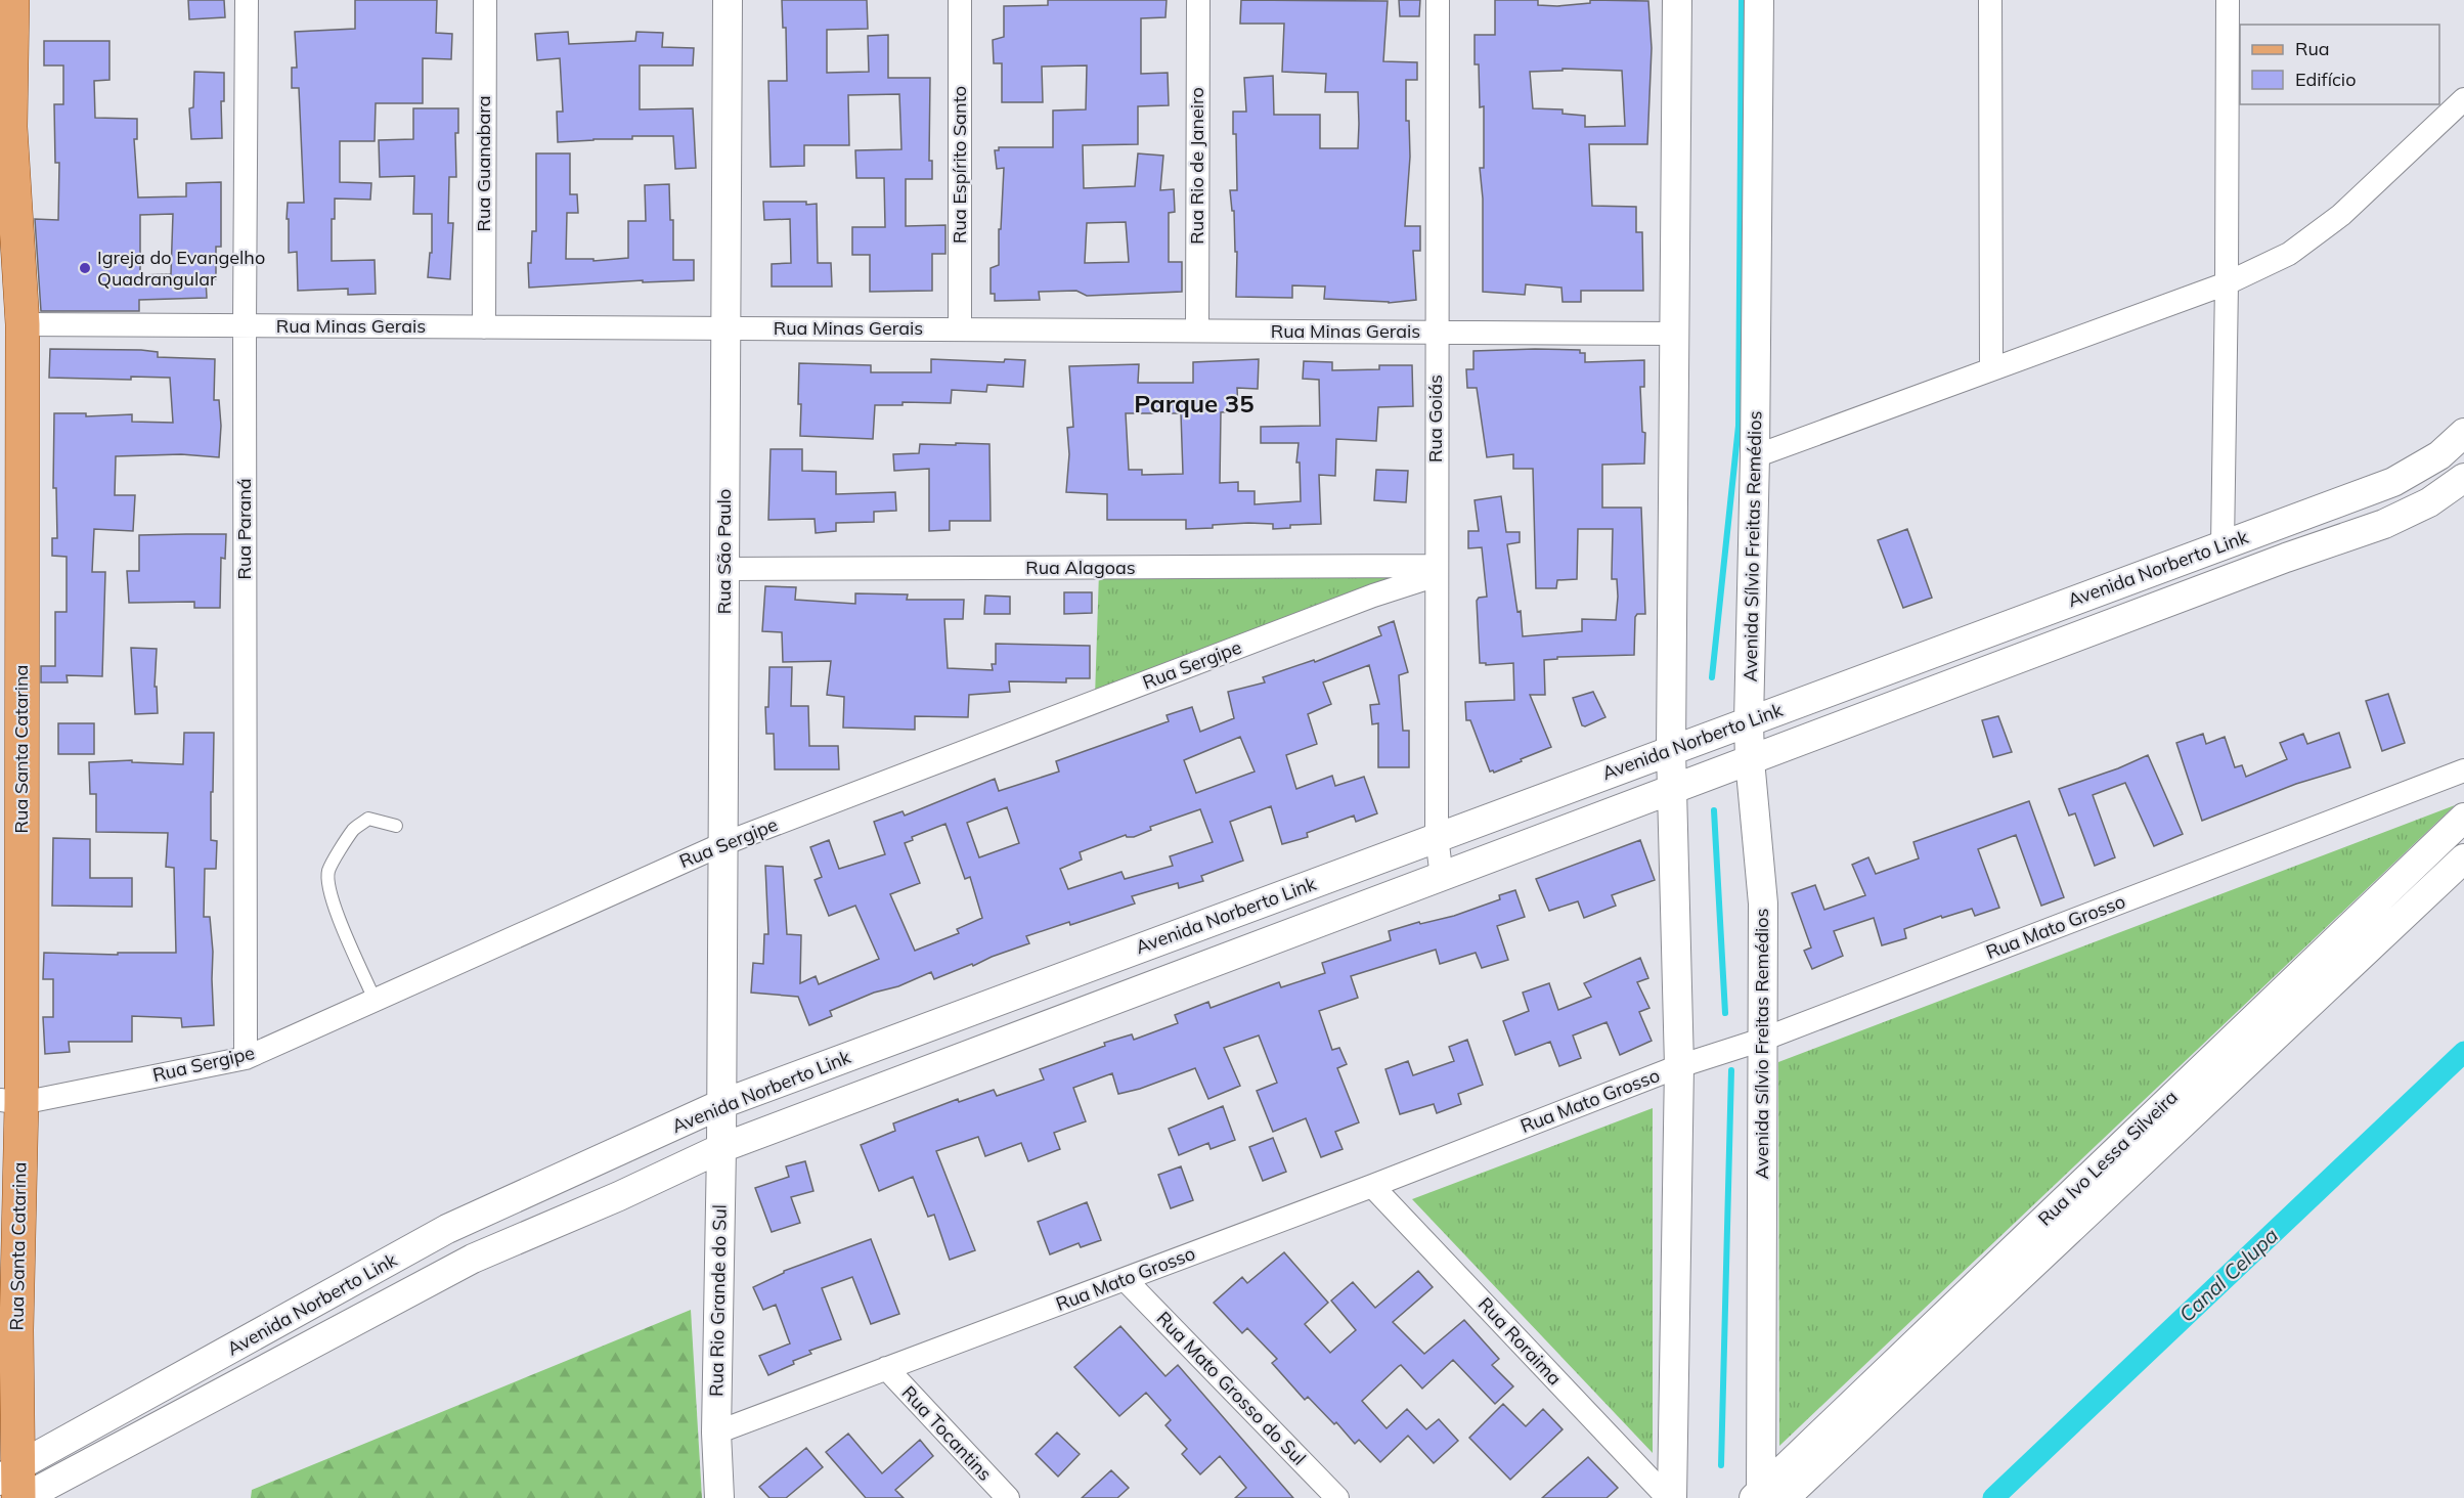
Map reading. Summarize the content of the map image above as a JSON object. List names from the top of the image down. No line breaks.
{"streets":{"main road":["Rua Santa Catarina"],"street":["Rua Guanabara","Rua Espírito Santo","Rua Rio de Janeiro","Rua Minas Gerais","Rua Goiás","Rua Paraná","Avenida Sílvio Freitas Remédios","Rua São Paulo","Rua Alagoas","Avenida Norberto Link","Rua Sergipe","Rua Mato Grosso","Rua Ivo Lessa Silveira","Rua Rio Grande do Sul","Rua Roraima","Rua Mato Grosso do Sul","Rua Tocantins"]},"crossings":[["Rua Guanabara","Rua Minas Gerais"],["Rua Espírito Santo","Rua Minas Gerais"],["Rua Rio de Janeiro","Rua Minas Gerais"],["Rua Minas Gerais","Rua Goiás"],["Rua Minas Gerais","Rua Paraná"],["Rua Minas Gerais","Rua São Paulo"],["Rua Minas Gerais","Rua Santa Catarina"],["Rua Goiás","Rua Alagoas"],["Rua Goiás","Avenida Norberto Link"],["Rua Goiás","Rua Sergipe"],["Rua Paraná","Rua Sergipe"],["Avenida Sílvio Freitas Remédios","Avenida Norberto Link"],["Avenida Sílvio Freitas Remédios","Rua Mato Grosso"],["Avenida Sílvio Freitas Remédios","Rua Ivo Lessa Silveira"],["Rua São Paulo","Rua Alagoas"],["Rua São Paulo","Avenida Norberto Link"],["Rua São Paulo","Rua Sergipe"],["Rua São Paulo","Rua Rio Grande do Sul"],["Rua Alagoas","Rua Sergipe"],["Avenida Norberto Link","Rua Santa Catarina"],["Avenida Norberto Link","Rua Rio Grande do Sul"],["Rua Sergipe","Rua Santa Catarina"],["Rua Mato Grosso","Rua Rio Grande do Sul"],["Rua Mato Grosso","Rua Roraima"],["Rua Mato Grosso","Rua Mato Grosso do Sul"],["Rua Mato Grosso","Rua Tocantins"]],"districts":["Parque 35"],"water":["Canal Celupa"],"places":["Igreja do Evangelho Quadrangular"],"legend":["Rua","Edifício"]}
